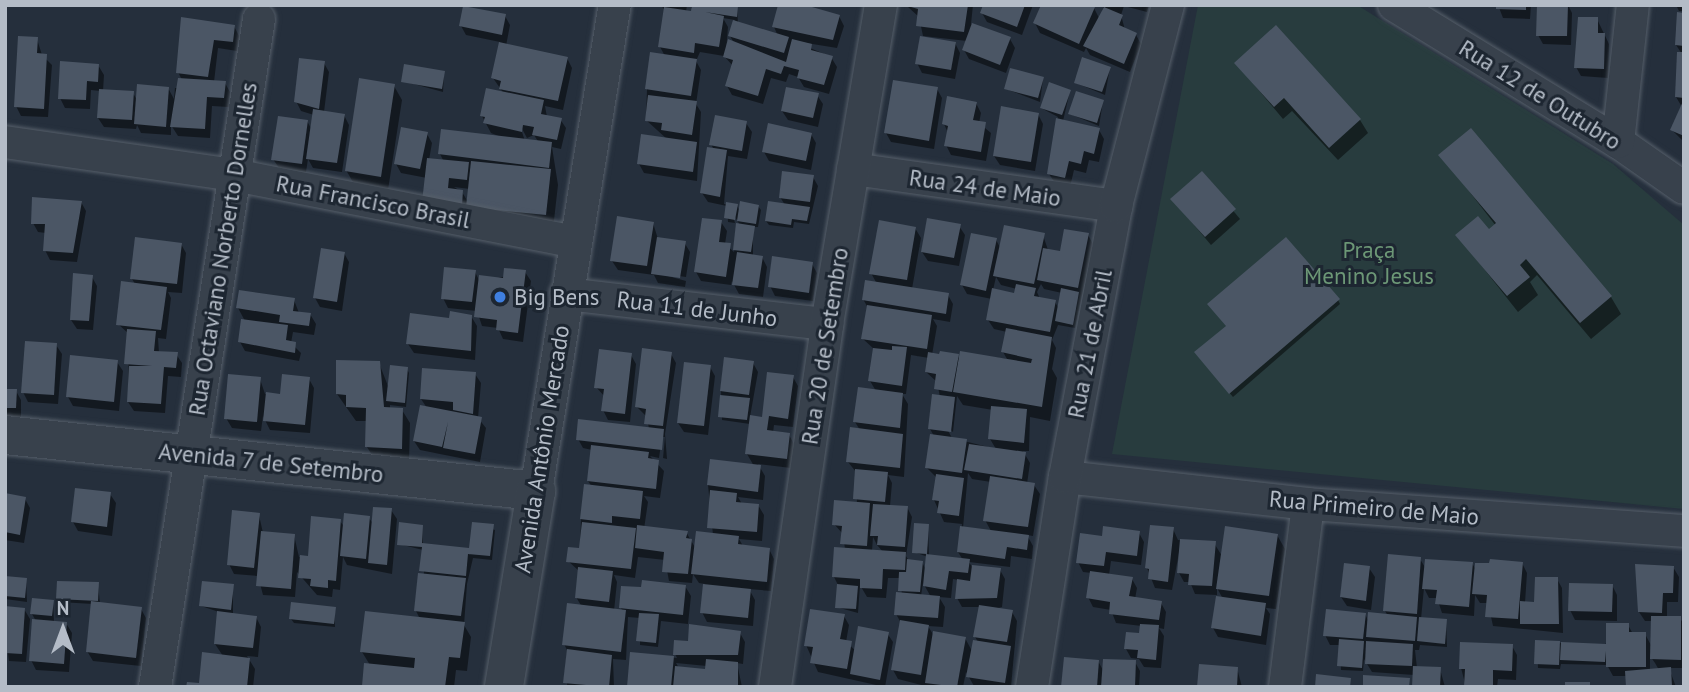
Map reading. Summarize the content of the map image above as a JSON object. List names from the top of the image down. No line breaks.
{"streets":{"street":["Rua 12 de Outubro","Rua 24 de Maio","Rua Francisco Brasil","Rua Octaviano Norberto Dornelles","Rua 11 de Junho","Rua 21 de Abril","Rua 20 de Setembro","Avenida Antônio Mercado","Avenida 7 de Setembro","Rua Primeiro de Maio"]},"crossings":[["Rua 24 de Maio","Rua 21 de Abril"],["Rua 24 de Maio","Rua 20 de Setembro"],["Rua Francisco Brasil","Rua Octaviano Norberto Dornelles"],["Rua Francisco Brasil","Avenida Antônio Mercado"],["Rua Octaviano Norberto Dornelles","Avenida 7 de Setembro"],["Rua 11 de Junho","Rua 20 de Setembro"],["Rua 11 de Junho","Avenida Antônio Mercado"],["Rua 21 de Abril","Rua Primeiro de Maio"],["Avenida Antônio Mercado","Avenida 7 de Setembro"]],"parks":["Praça Menino Jesus"],"places":["Big Bens"],"north":"top"}
